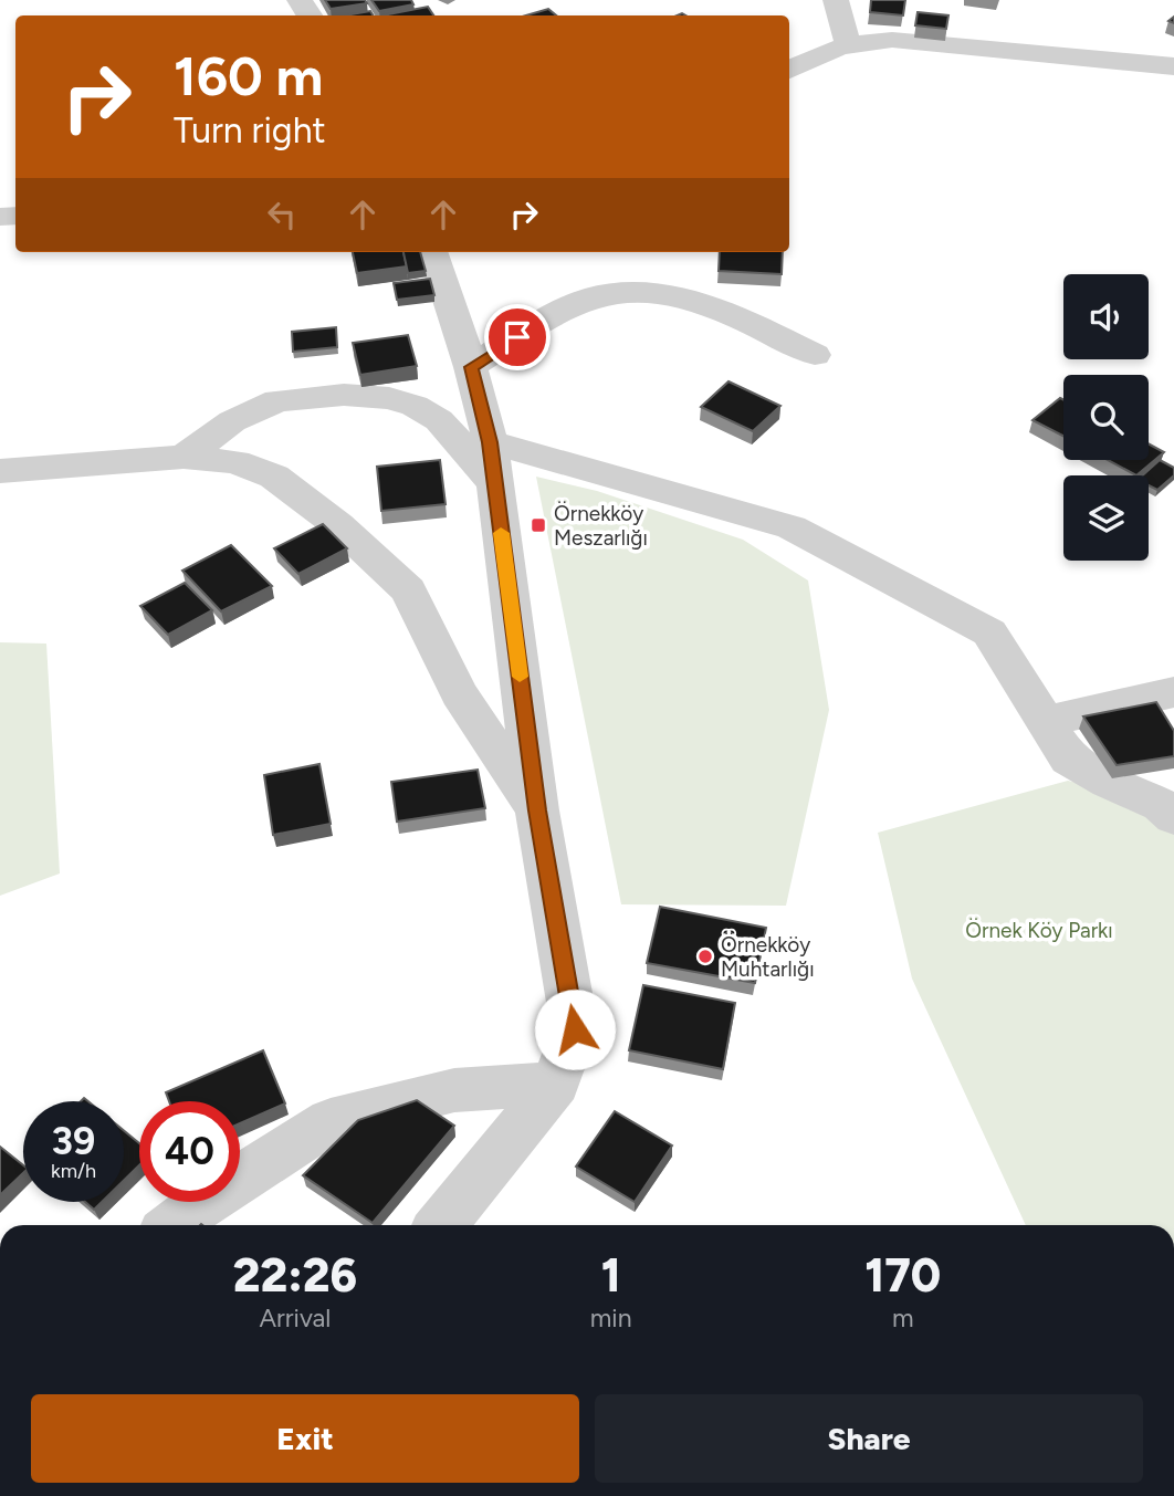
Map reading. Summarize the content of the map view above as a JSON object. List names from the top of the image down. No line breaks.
{"parks":["Örnek Köy Parkı"],"places":{"transit":["Örnekköy Meszarlığı"],"other":["Örnekköy Muhtarlığı"]},"page":{"turn":["160 m","Turn right"],"speed":"39 km/h","limit":"40","eta":["22:26","Arrival","1","min","170","m"],"buttons":["Exit","Share"]}}
